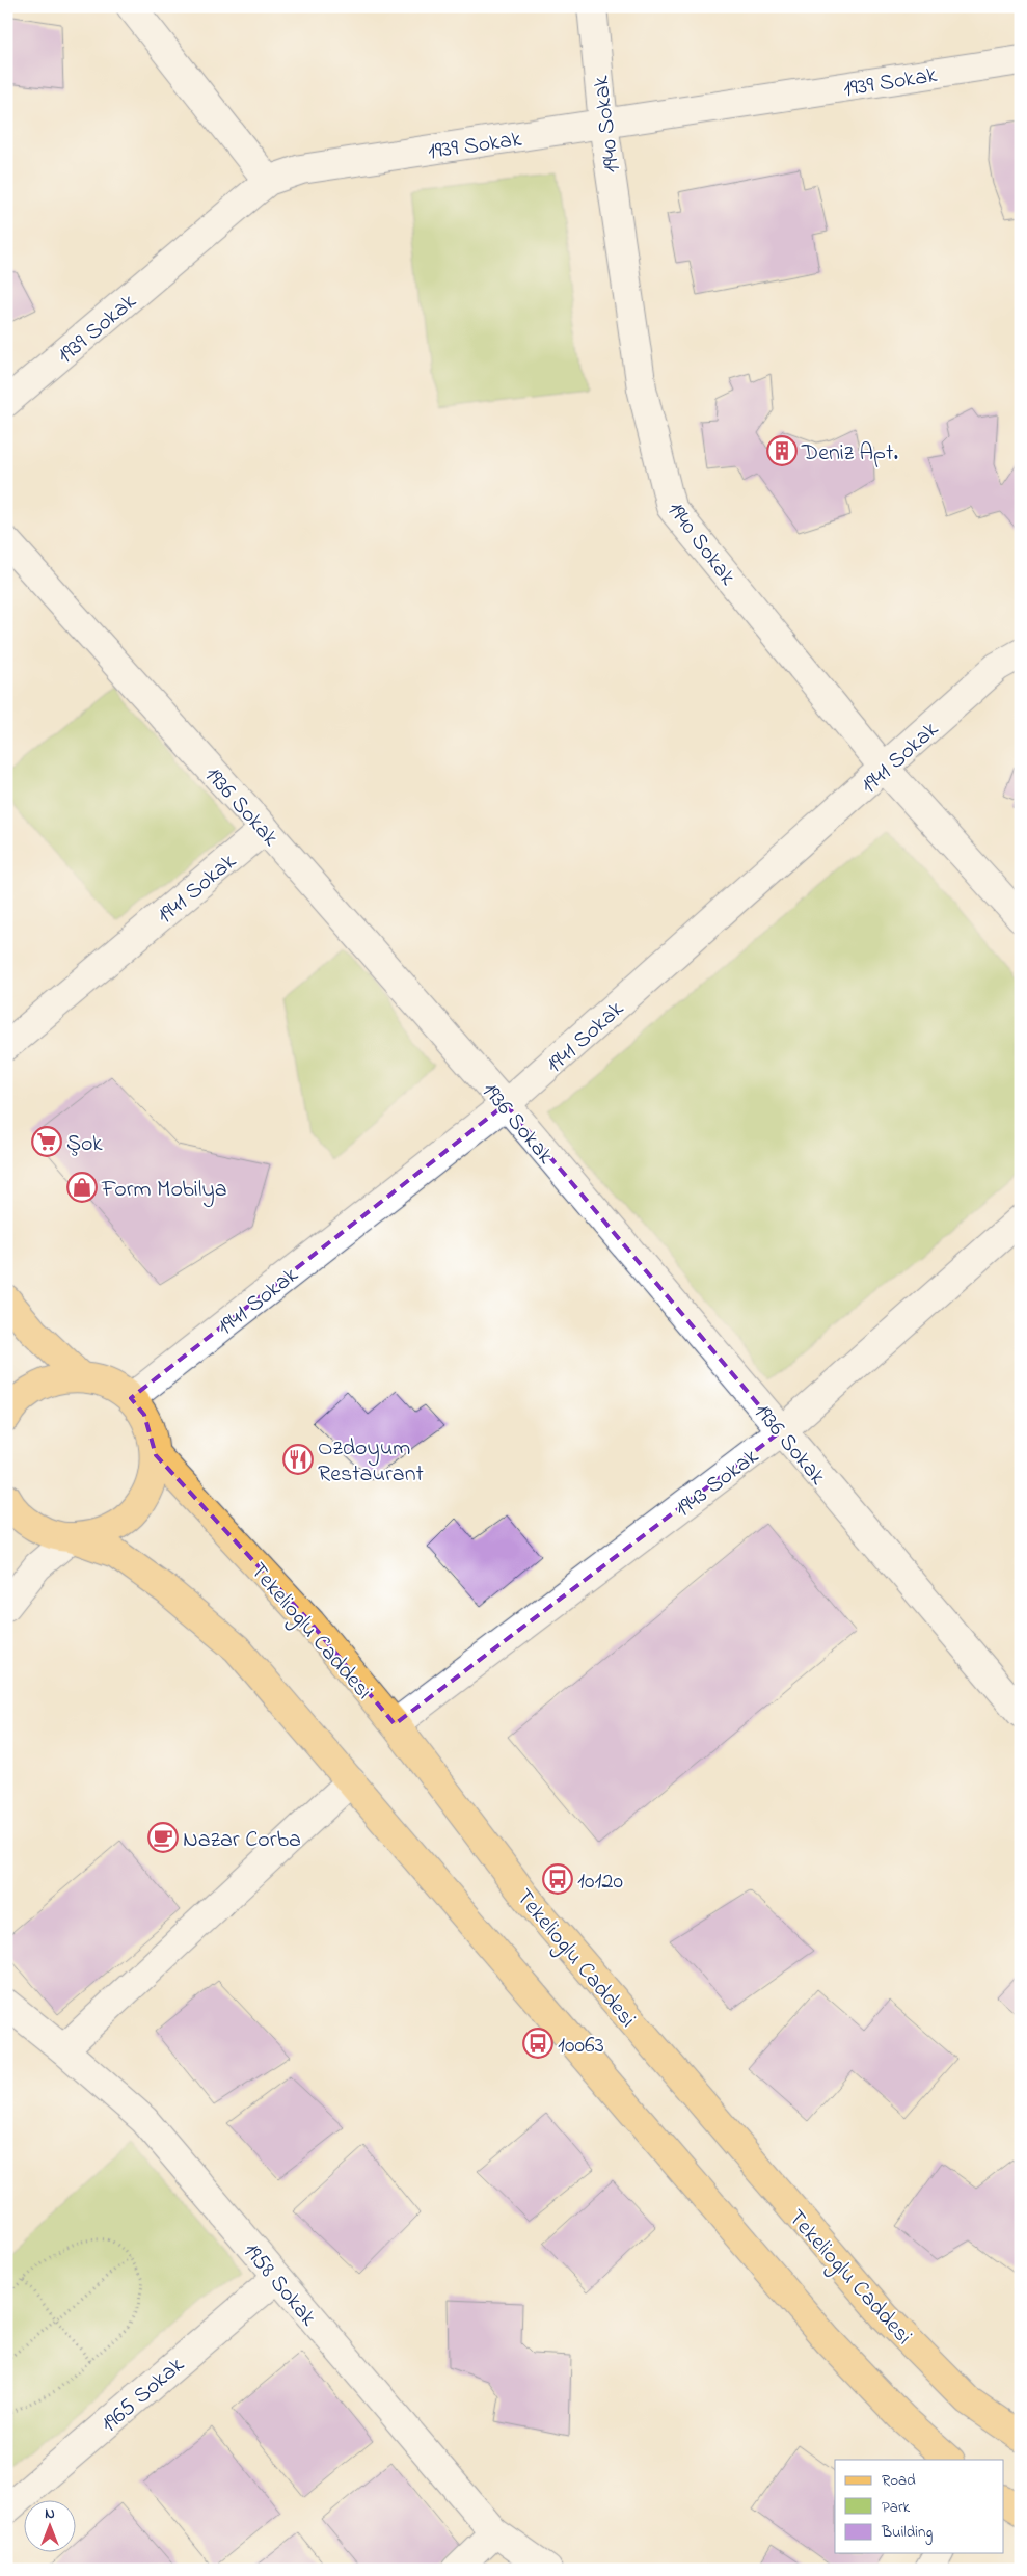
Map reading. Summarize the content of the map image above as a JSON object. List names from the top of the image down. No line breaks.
{"streets":{"main road":["Tekelioglu Caddesi"],"street":["1939 Sokak","1940 Sokak","1941 Sokak","1936 Sokak","1943 Sokak","1958 Sokak","1965 Sokak"]},"crossings":[["1939 Sokak","1940 Sokak"],["1940 Sokak","1941 Sokak"],["1941 Sokak","1936 Sokak"],["1936 Sokak","1943 Sokak"],["1943 Sokak","Tekelioglu Caddesi"],["1958 Sokak","1965 Sokak"]],"places":{"building":["Deniz Apt."],"supermarket":["Şok"],"shop":["Form Mobilya"],"restaurant":["Ozdoyum Restaurant"],"cafe":["Nazar Corba"],"bus stop":["10120","10063"]},"legend":["Road","Park","Building"],"north":"top"}
